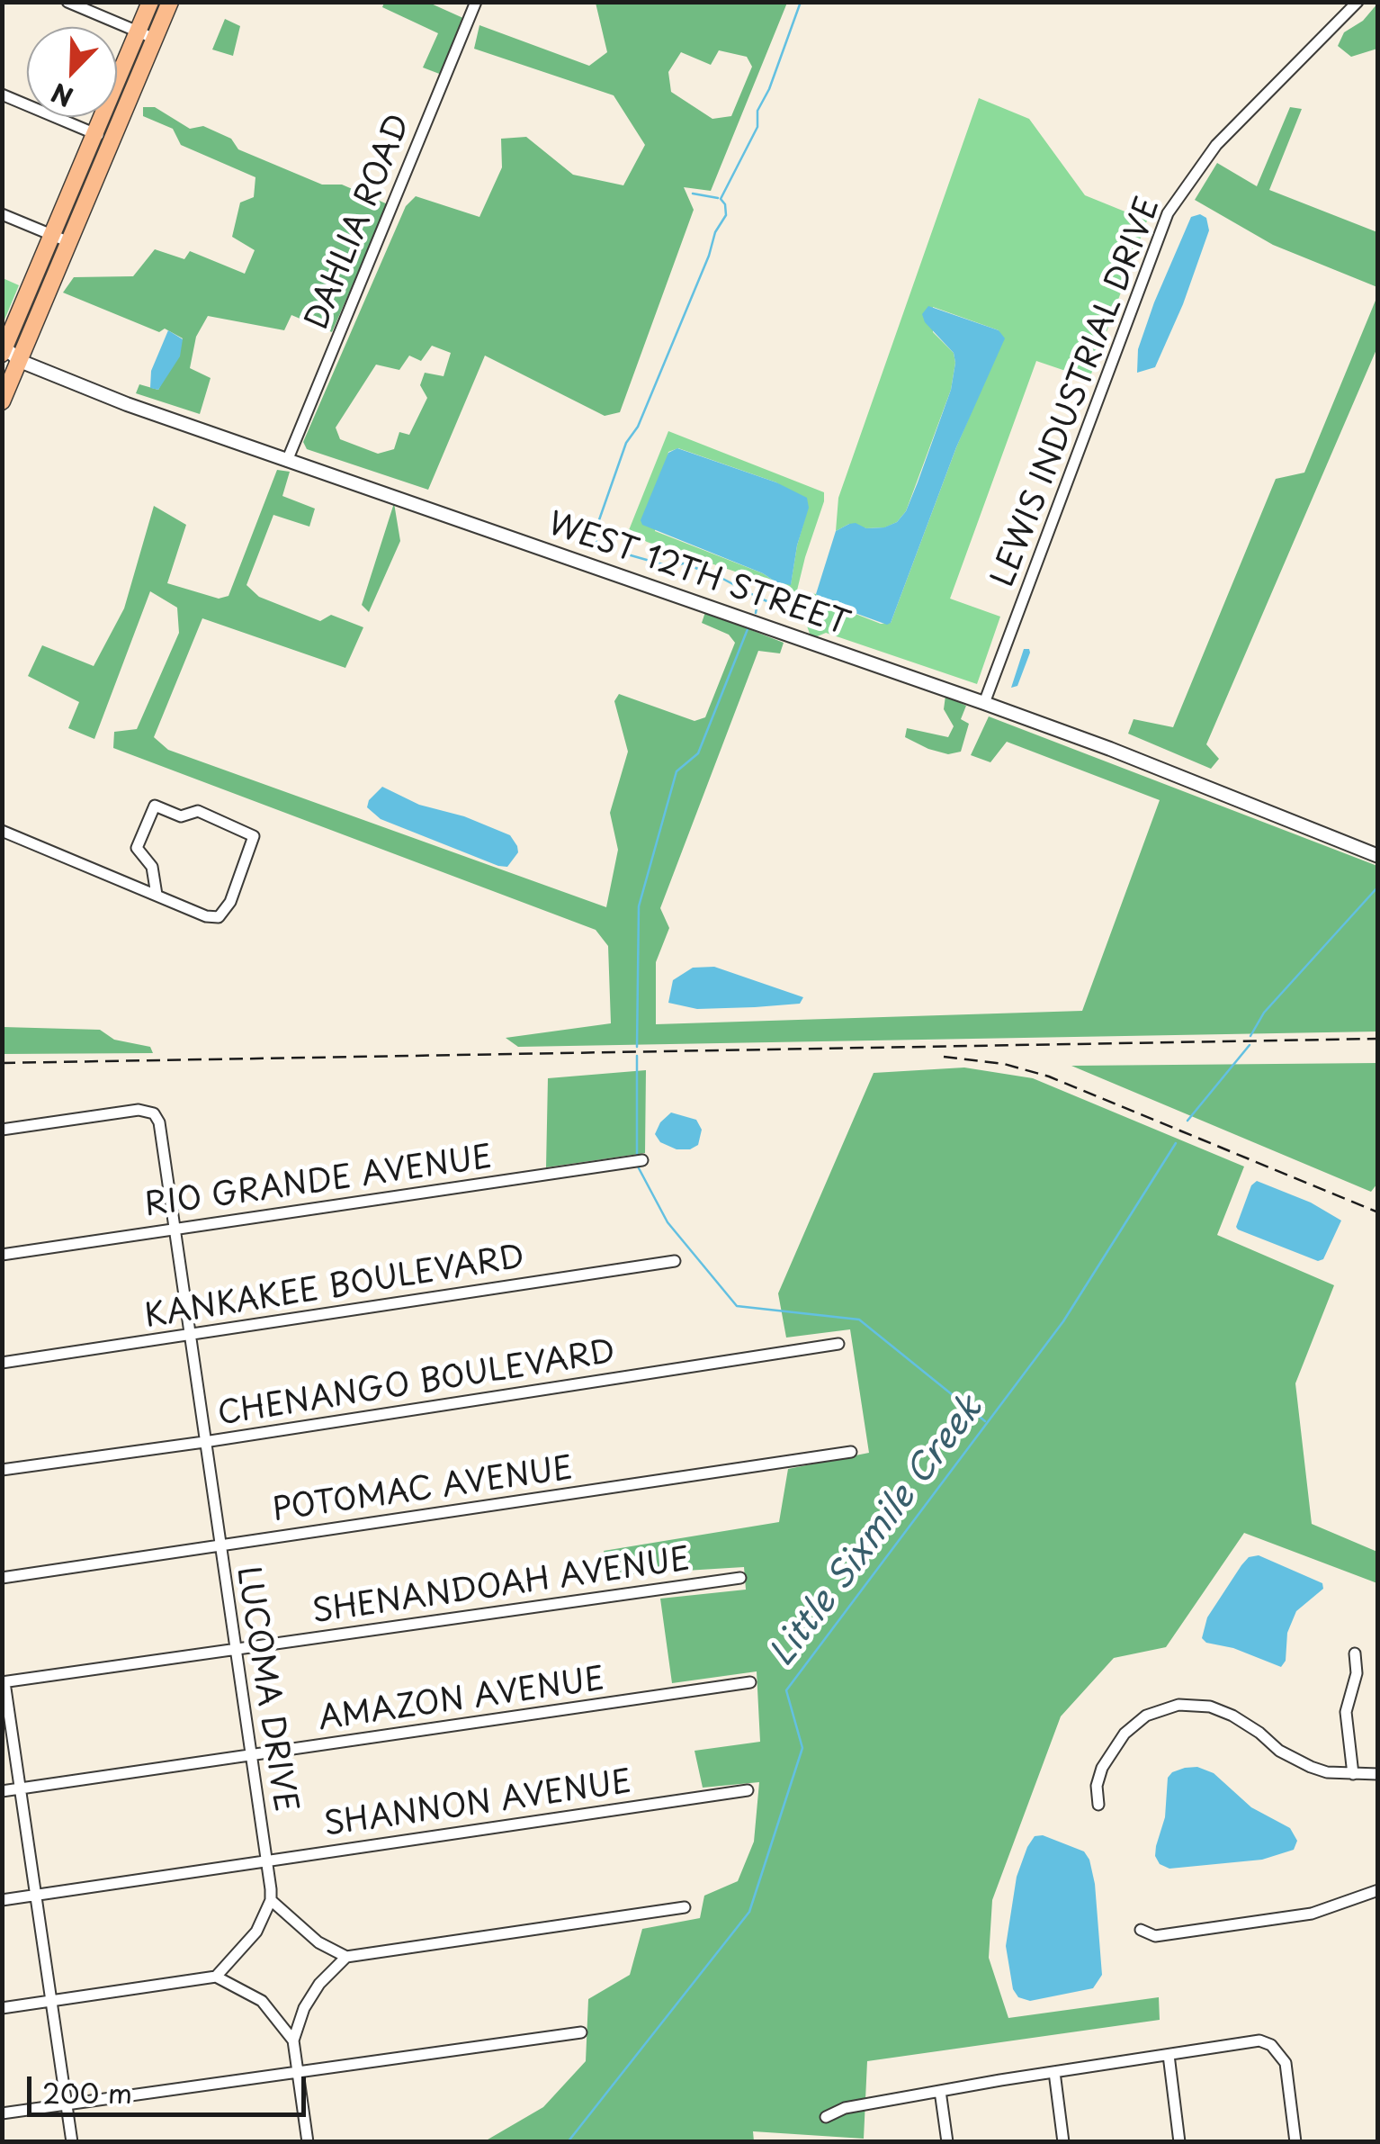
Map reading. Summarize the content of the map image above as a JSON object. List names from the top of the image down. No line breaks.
{"streets":{"street":["DAHLIA ROAD","LEWIS INDUSTRIAL DRIVE","WEST 12TH STREET","RIO GRANDE AVENUE","KANKAKEE BOULEVARD","CHENANGO BOULEVARD","POTOMAC AVENUE","SHENANDOAH AVENUE","LUCOMA DRIVE","AMAZON AVENUE","SHANNON AVENUE"]},"crossings":[["DAHLIA ROAD","WEST 12TH STREET"],["LEWIS INDUSTRIAL DRIVE","WEST 12TH STREET"],["RIO GRANDE AVENUE","LUCOMA DRIVE"],["KANKAKEE BOULEVARD","LUCOMA DRIVE"],["CHENANGO BOULEVARD","LUCOMA DRIVE"],["POTOMAC AVENUE","LUCOMA DRIVE"],["SHENANDOAH AVENUE","LUCOMA DRIVE"],["LUCOMA DRIVE","AMAZON AVENUE"],["LUCOMA DRIVE","SHANNON AVENUE"]],"water":["Little Sixmile Creek"],"scale_bar":"200 m","north":"bottom left"}
